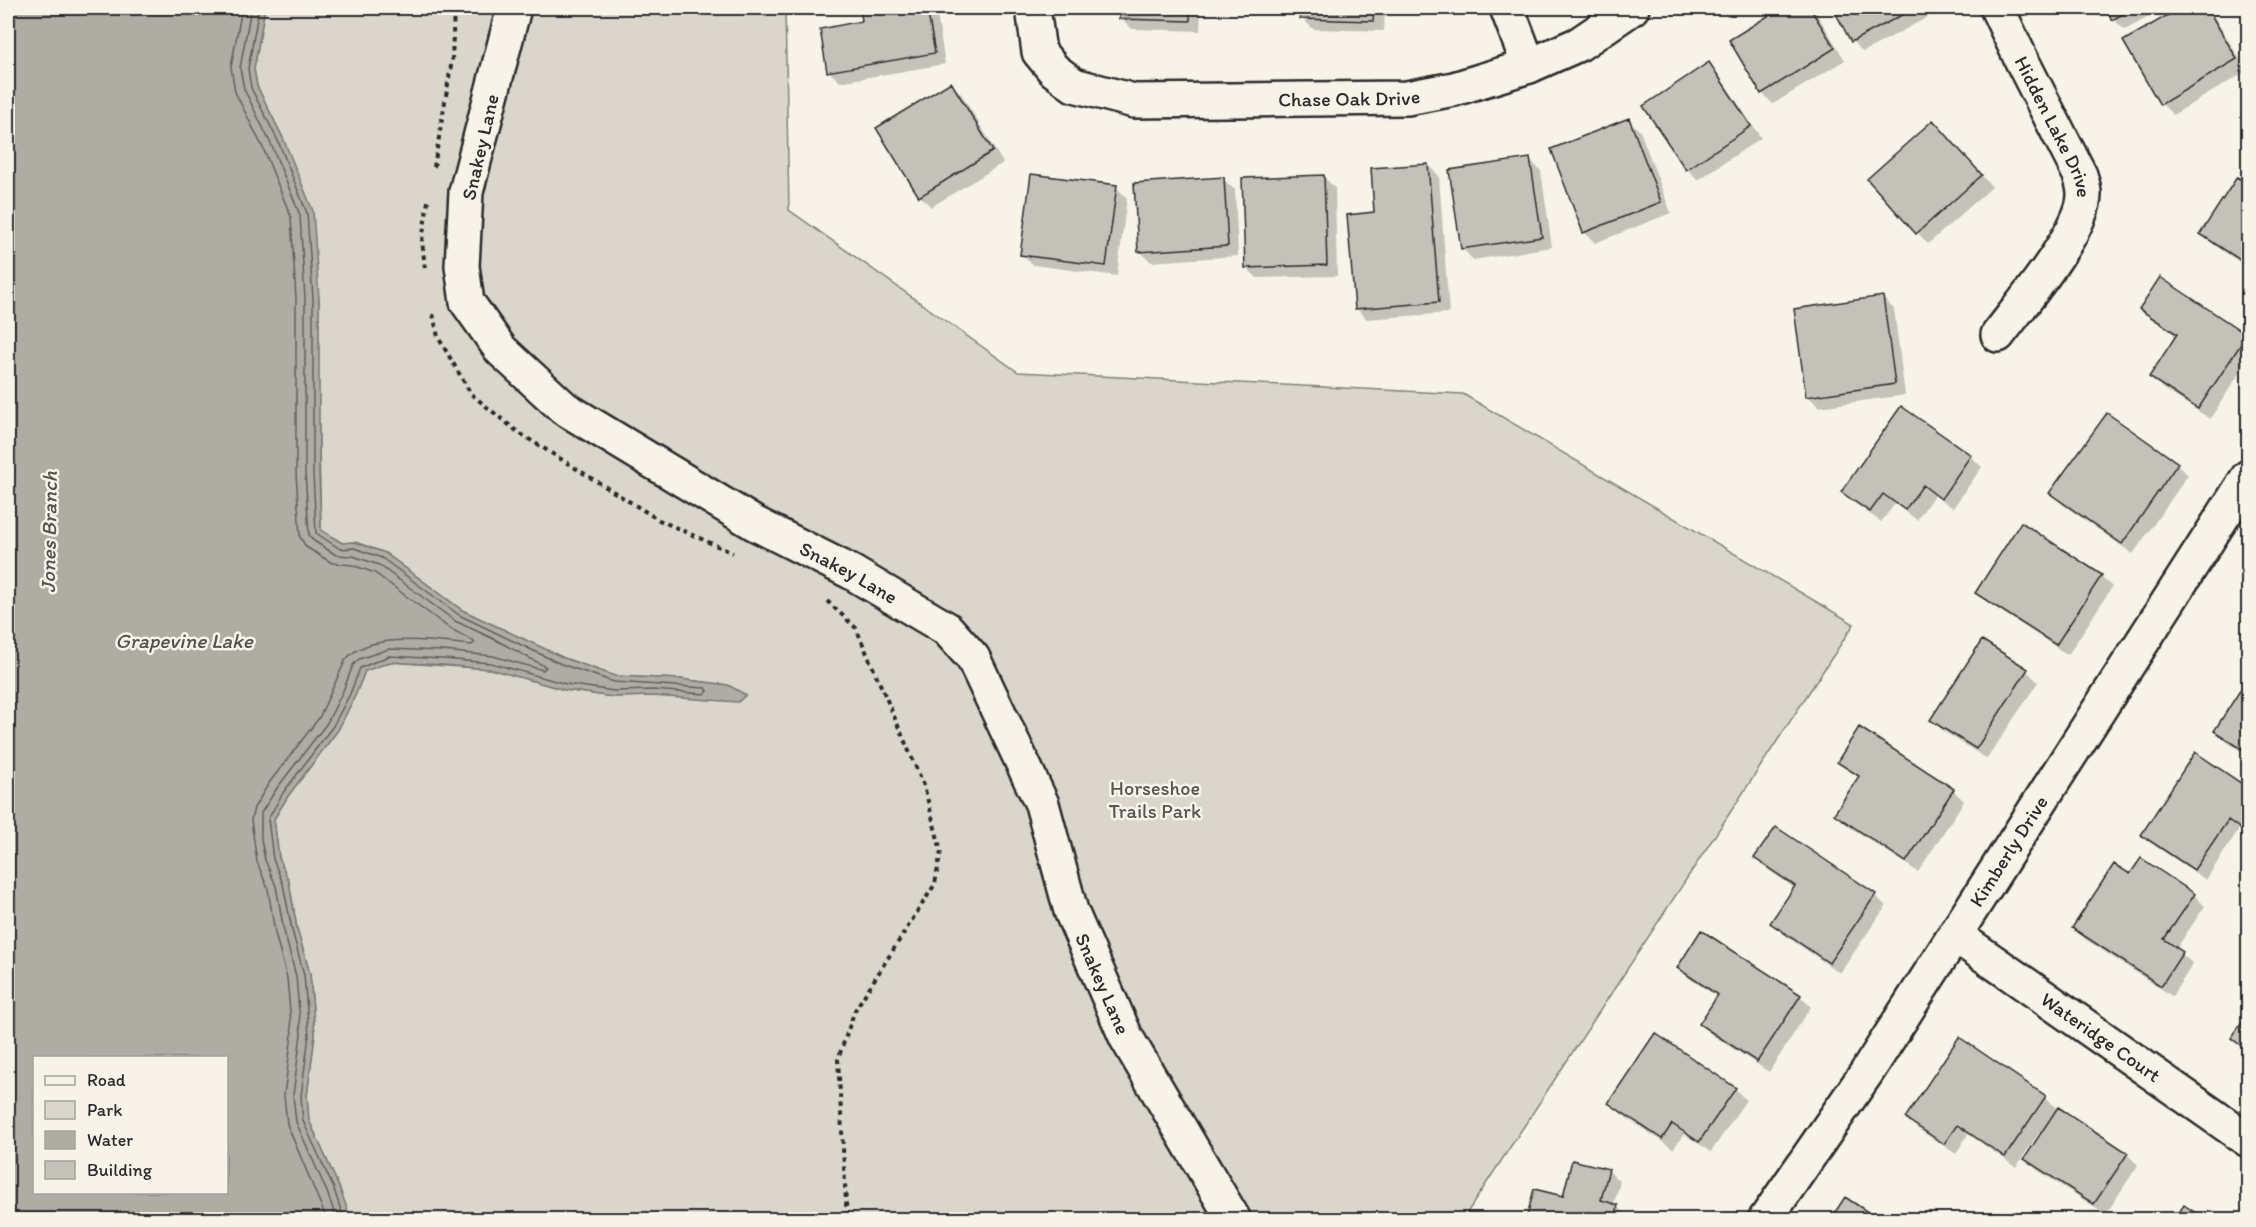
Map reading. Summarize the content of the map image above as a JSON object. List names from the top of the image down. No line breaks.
{"streets":{"street":["Chase Oak Drive","Hidden Lake Drive","Snakey Lane","Kimberly Drive","Wateridge Court"]},"crossings":[["Kimberly Drive","Wateridge Court"]],"water":["Jones Branch","Grapevine Lake"],"parks":["Horseshoe Trails Park"],"legend":["Road","Park","Water","Building"]}
